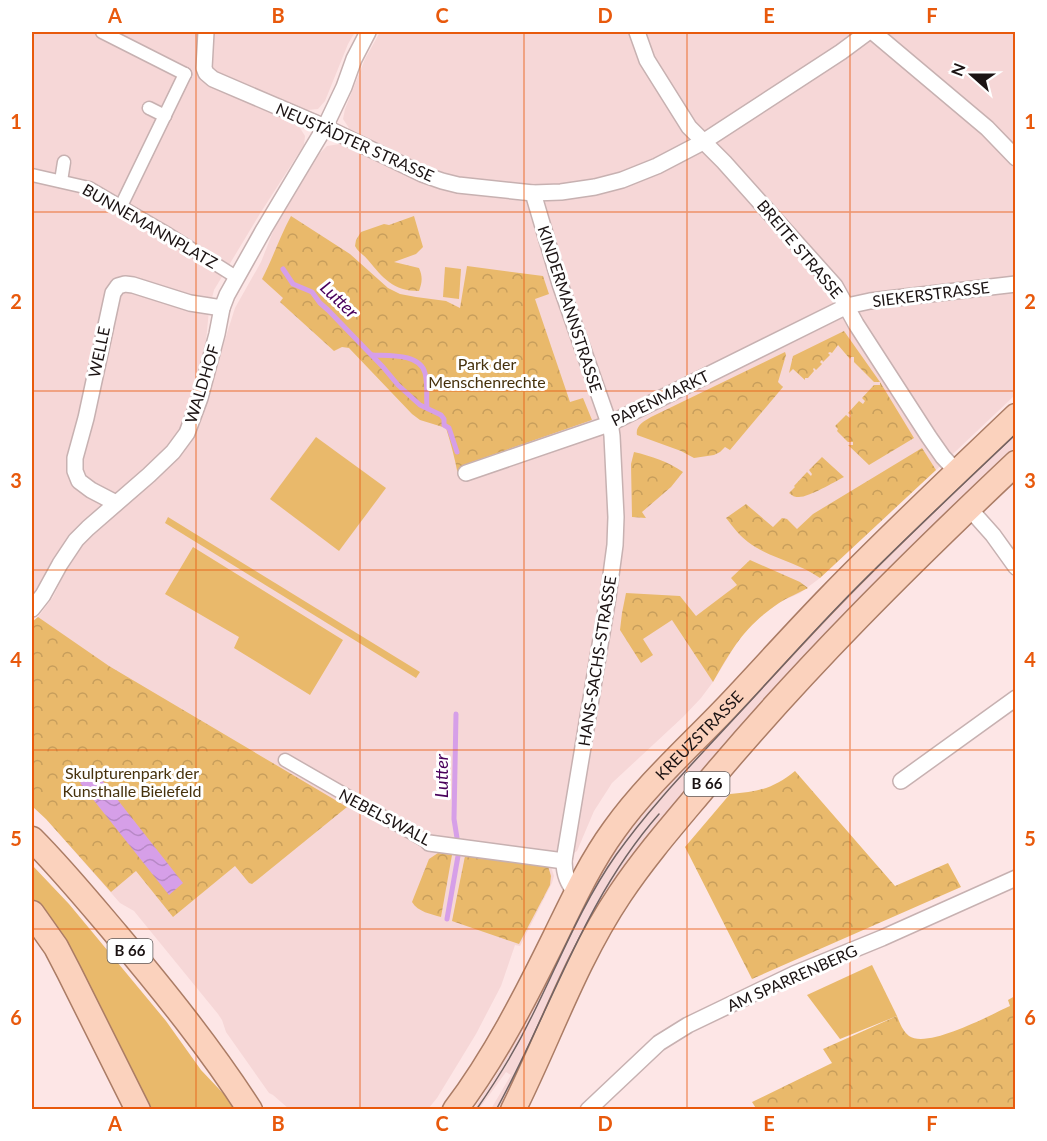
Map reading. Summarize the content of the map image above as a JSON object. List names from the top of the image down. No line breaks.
{"streets":{"main road":["KREUZSTRASSE","B 66"],"street":["NEUSTÄDTER STRASSE","BUNNEMANNPLATZ","BREITE STRASSE","SIEKERSTRASSE","KINDERMANNSTRASSE","WELLE","WALDHOF","PAPENMARKT","HANS-SACHS-STRASSE","NEBELSWALL","AM SPARRENBERG"]},"crossings":[["NEUSTÄDTER STRASSE","BREITE STRASSE"],["NEUSTÄDTER STRASSE","KINDERMANNSTRASSE"],["NEUSTÄDTER STRASSE","WALDHOF"],["BUNNEMANNPLATZ","WALDHOF"],["BREITE STRASSE","SIEKERSTRASSE"],["BREITE STRASSE","PAPENMARKT"],["BREITE STRASSE","KREUZSTRASSE"],["SIEKERSTRASSE","PAPENMARKT"],["KINDERMANNSTRASSE","PAPENMARKT"],["KINDERMANNSTRASSE","HANS-SACHS-STRASSE"],["WELLE","WALDHOF"],["PAPENMARKT","HANS-SACHS-STRASSE"],["HANS-SACHS-STRASSE","KREUZSTRASSE"],["HANS-SACHS-STRASSE","NEBELSWALL"]],"water":["Lutter"],"parks":["Park der Menschenrechte","Skulpturenpark der Kunsthalle Bielefeld"],"north":"left","grid":{"columns":["A","B","C","D","E","F"],"rows":["1","2","3","4","5","6"]}}
